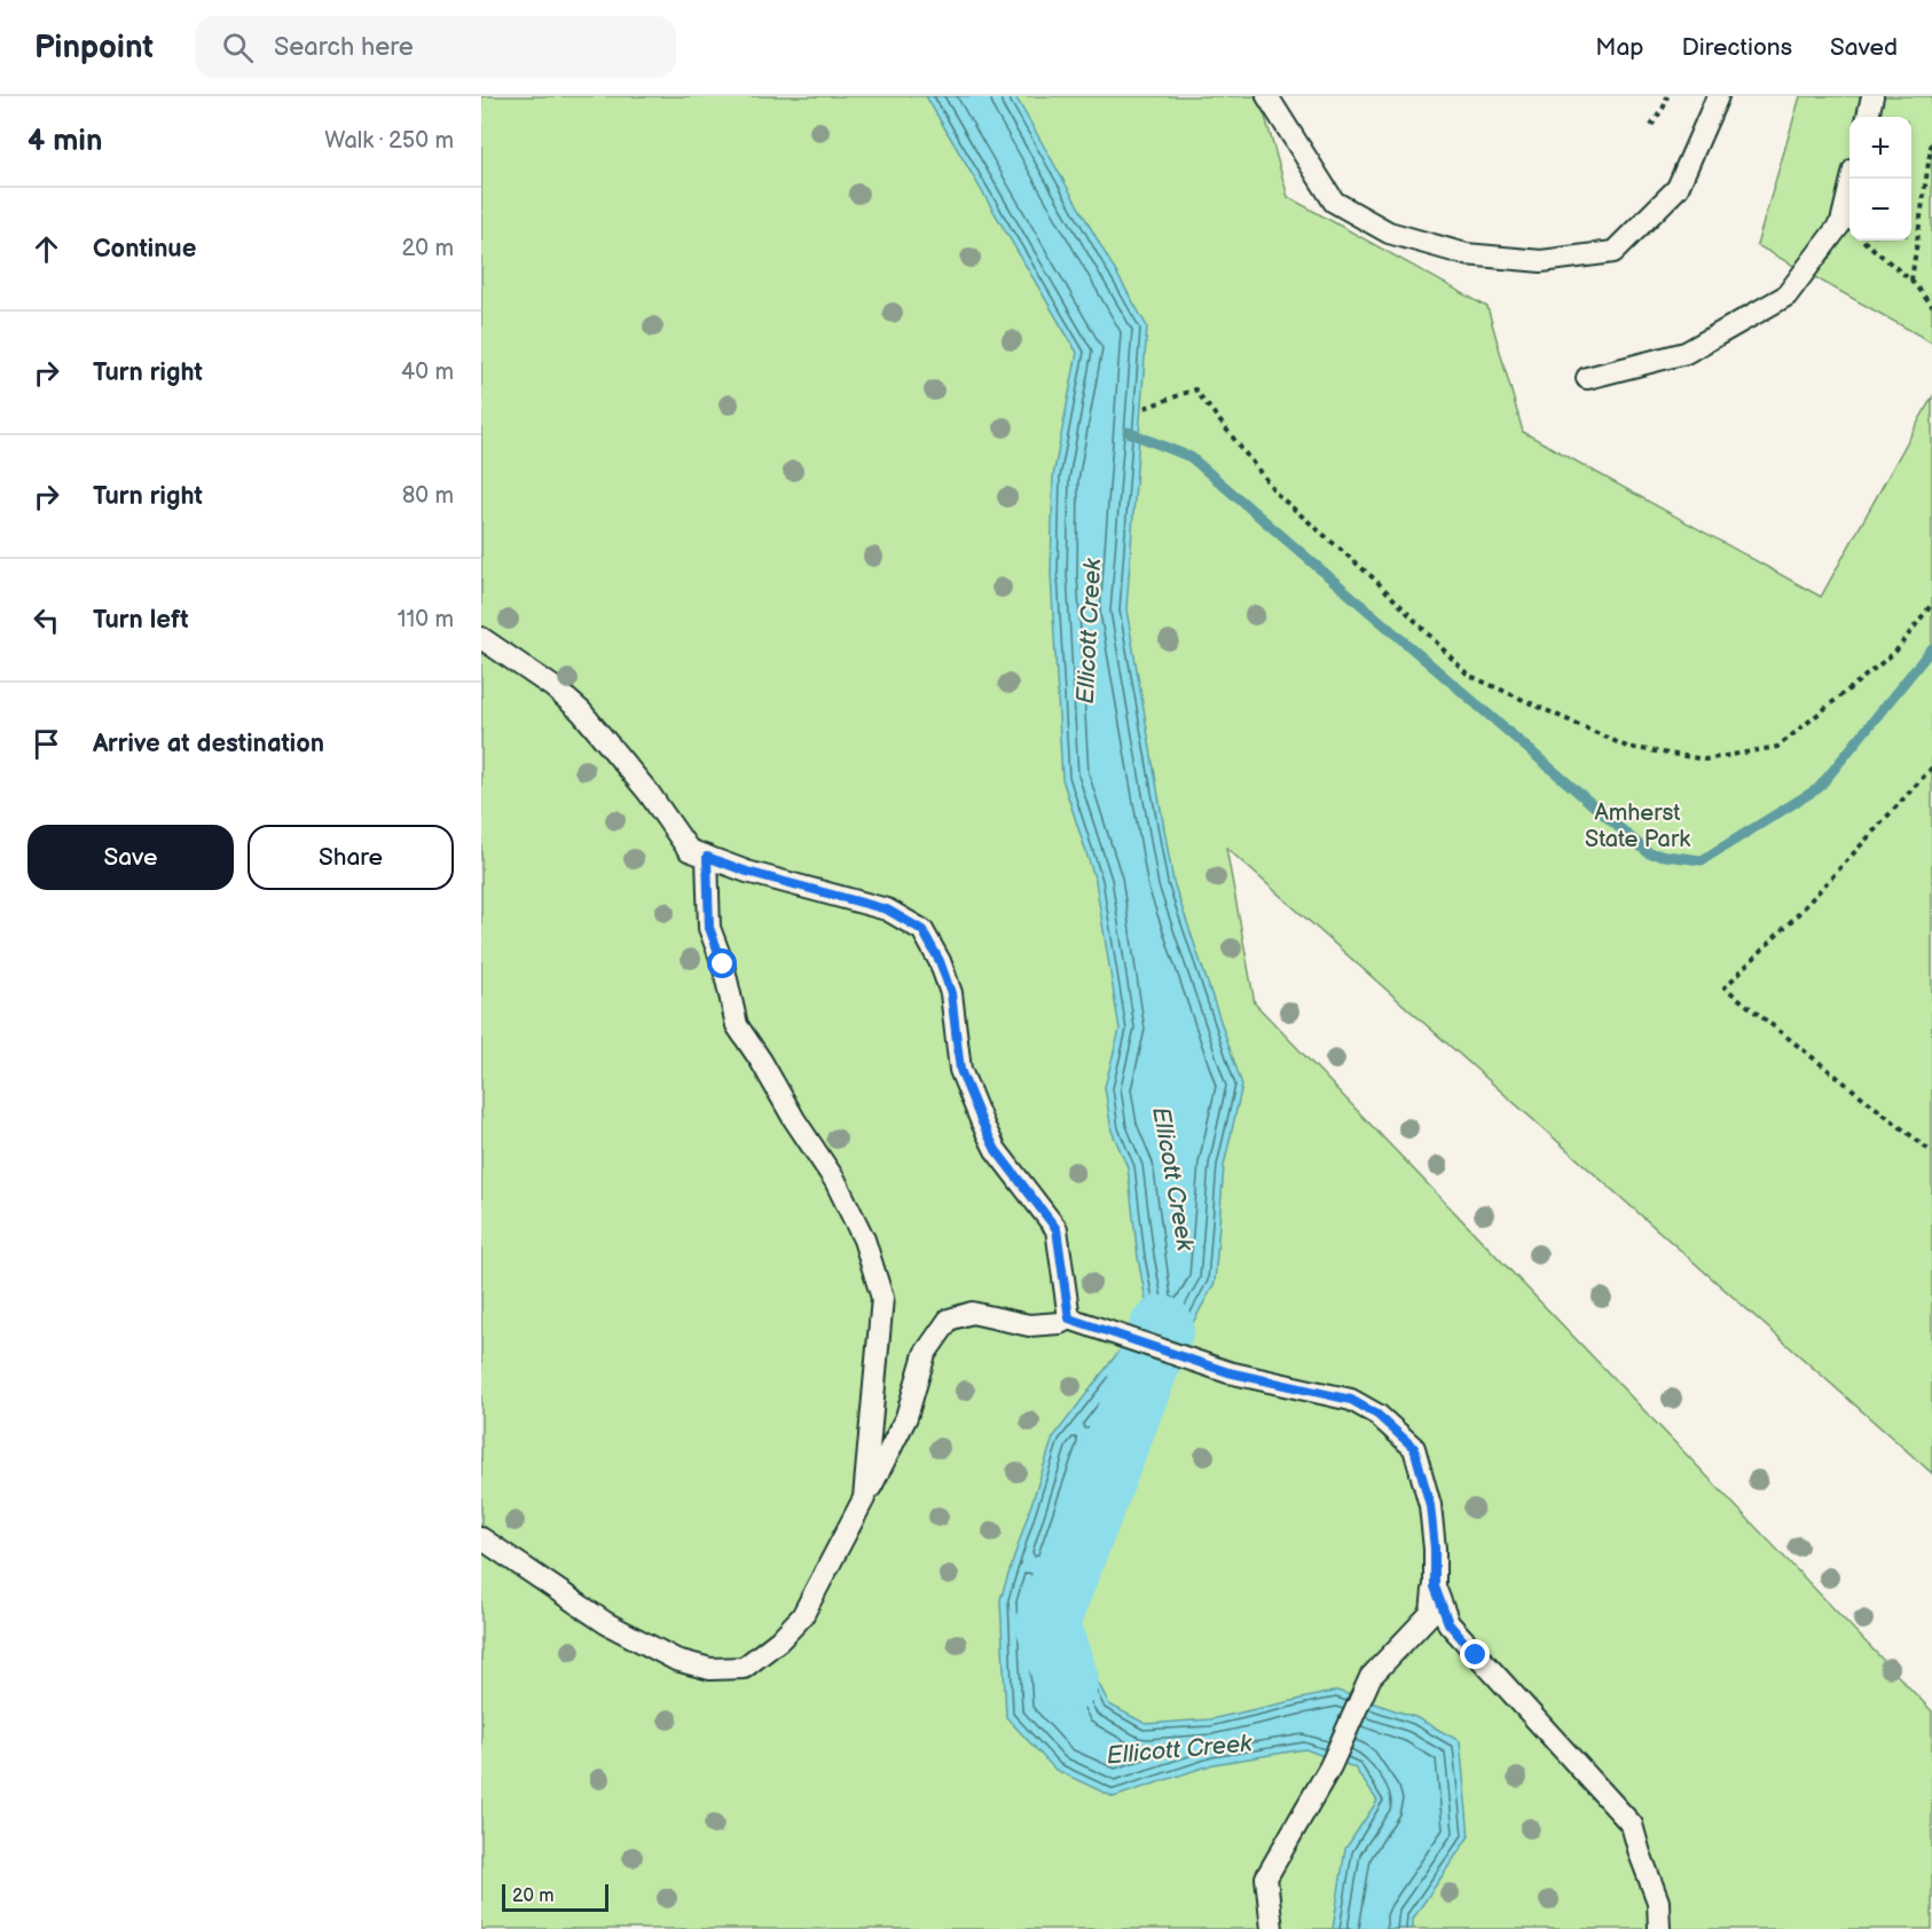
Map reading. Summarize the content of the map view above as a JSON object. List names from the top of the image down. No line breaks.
{"water":["Ellicott Creek"],"parks":["Amherst State Park"],"scale_bar":"20 m","page":{"header":"Pinpoint","search":"Search here","nav":["Map","Directions","Saved"],"heading":["4 min","Walk · 250 m"],"map_buttons":["+","−"],"list":[["Continue","20 m"],["Turn right","40 m"],["Turn right","80 m"],["Turn left","110 m"],"Arrive at destination"],"buttons":["Save","Share"],"scale":"20 m"}}
